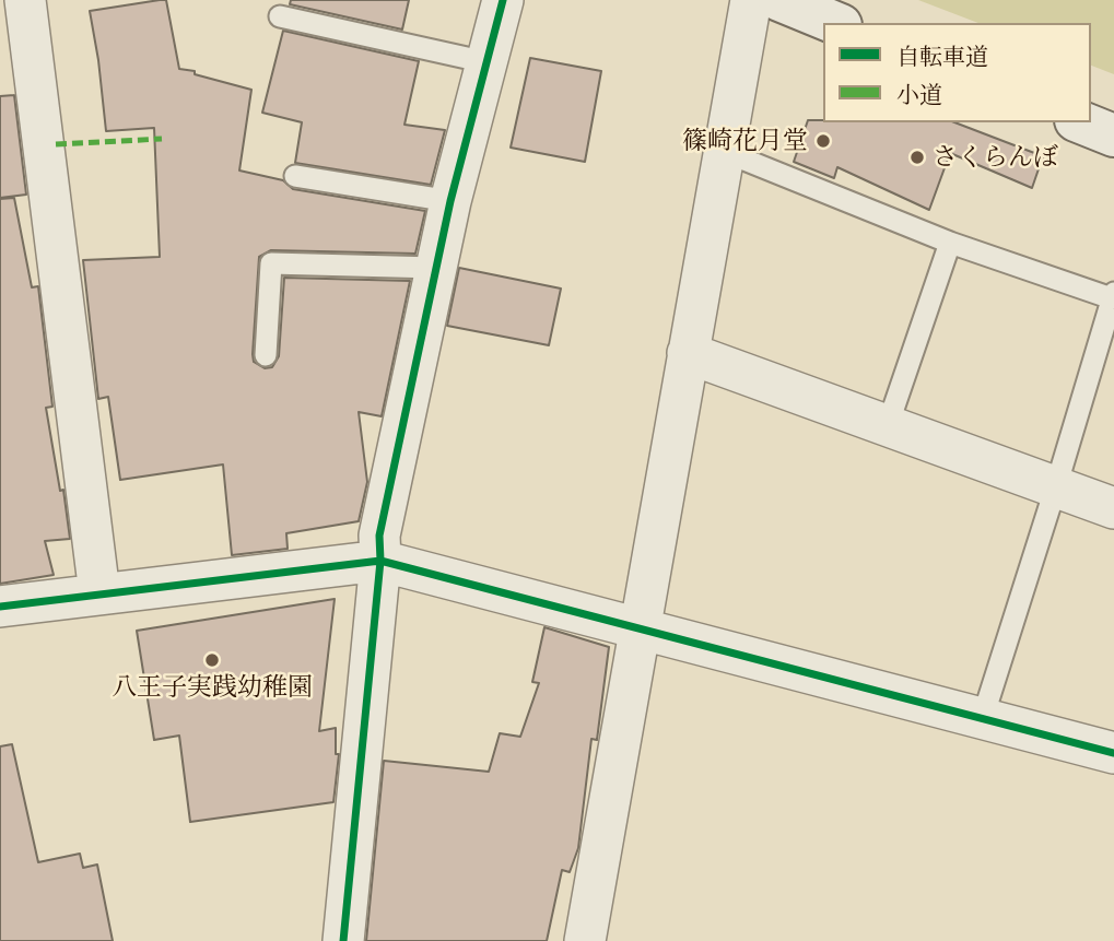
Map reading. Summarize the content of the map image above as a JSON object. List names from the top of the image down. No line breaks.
{"places":["篠崎花月堂","さくらんぼ","八王子実践幼稚園"],"legend":["自転車道","小道"]}
